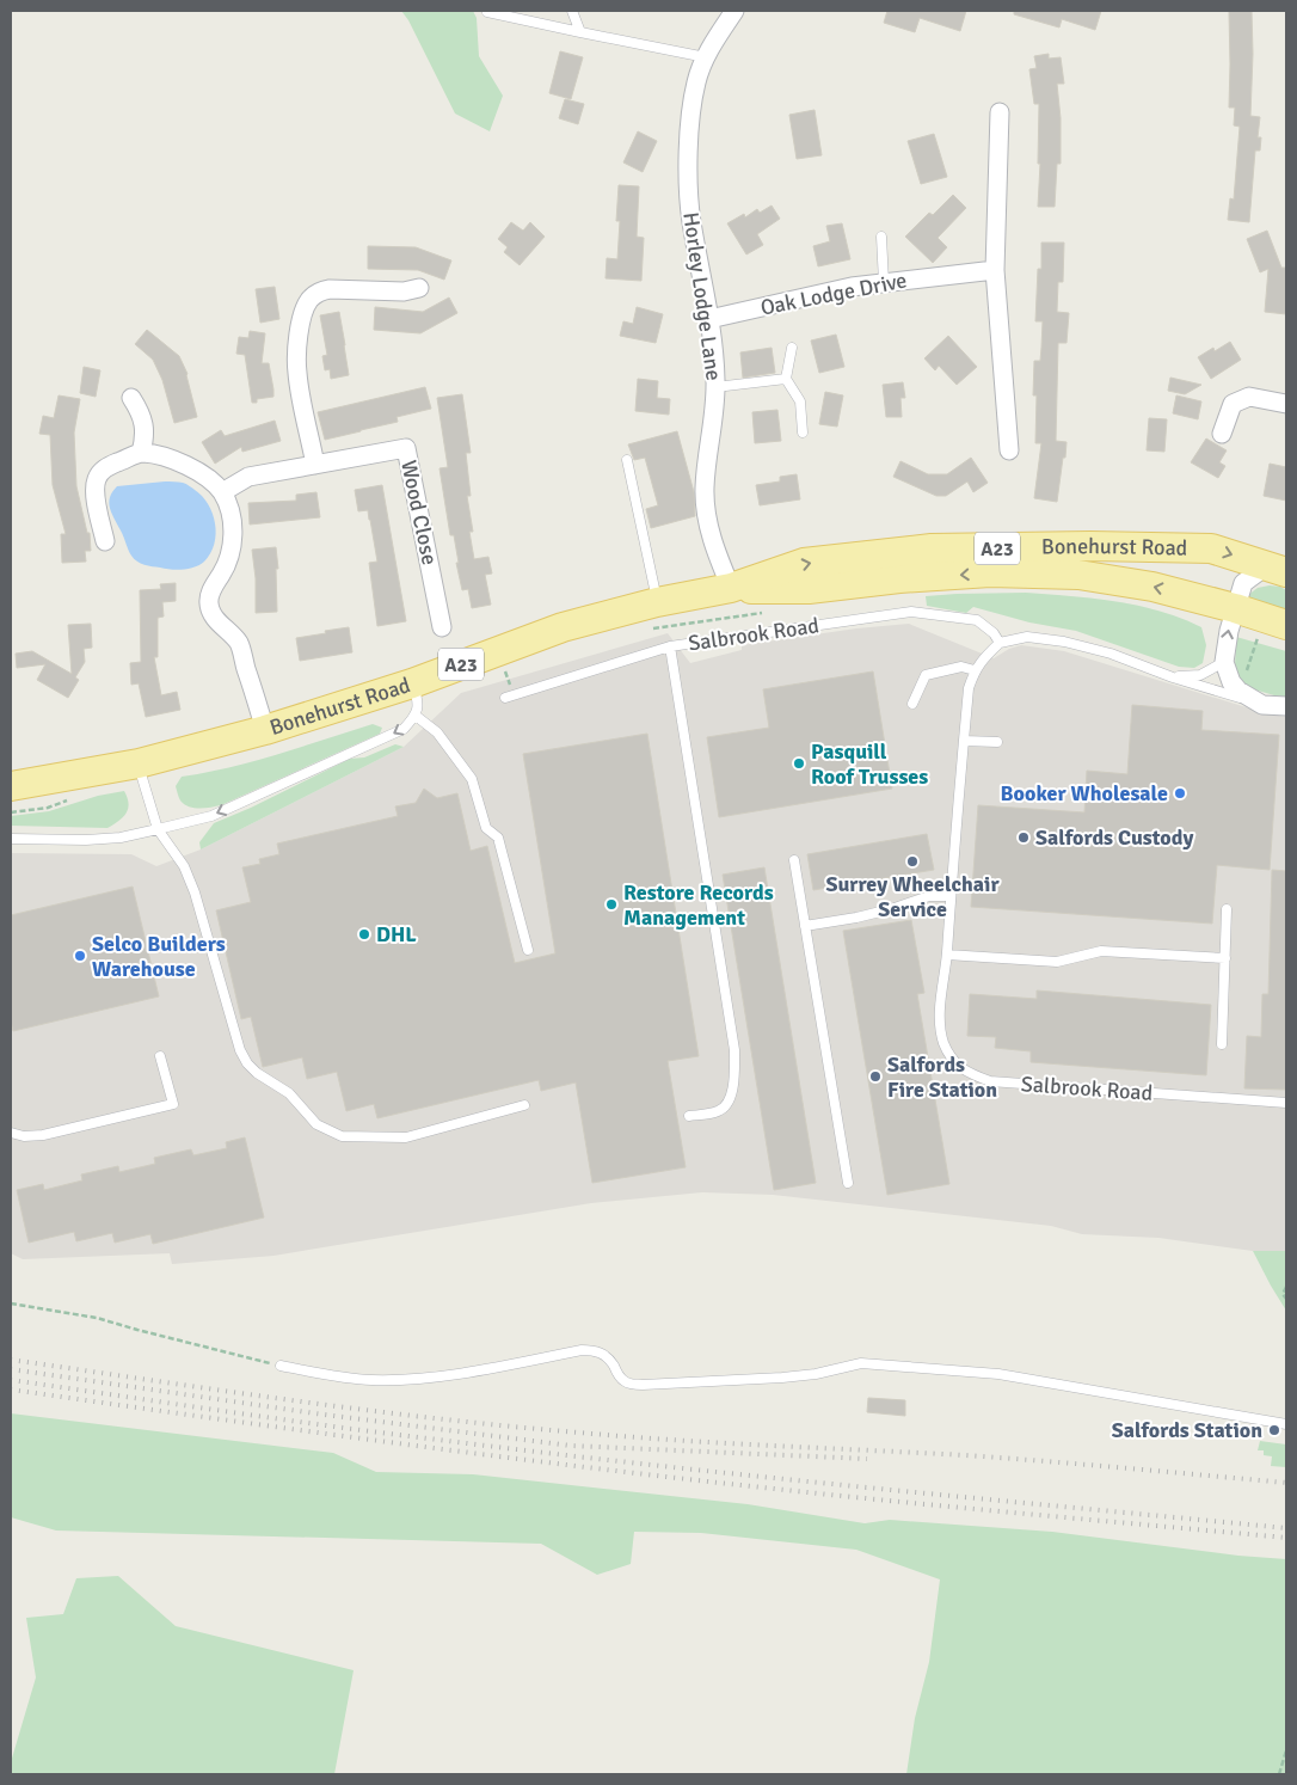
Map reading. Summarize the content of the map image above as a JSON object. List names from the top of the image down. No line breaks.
{"streets":{"main road":["A23","Bonehurst Road"],"street":["Oak Lodge Drive","Horley Lodge Lane","Wood Close"],"lane":["Salbrook Road"]},"crossings":[["Oak Lodge Drive","Horley Lodge Lane"],["Horley Lodge Lane","Bonehurst Road"]],"places":["Pasquill Roof Trusses","Booker Wholesale","Salfords Custody","Surrey Wheelchair Service","Restore Records Management","DHL","Selco Builders Warehouse","Salfords Fire Station","Salfords Station"]}
